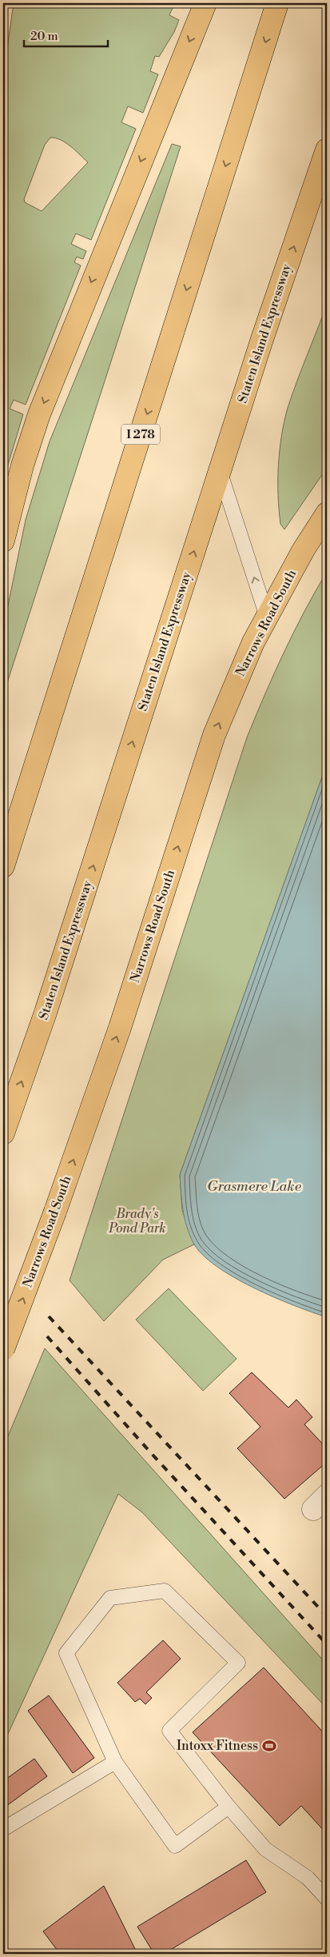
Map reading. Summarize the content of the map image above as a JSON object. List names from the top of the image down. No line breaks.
{"streets":{"main road":["Staten Island Expressway","I 278","Narrows Road South"]},"water":["Grasmere Lake"],"parks":["Brady's Pond Park"],"places":{"sports":["Intoxx Fitness"]},"scale_bar":"20 m"}
